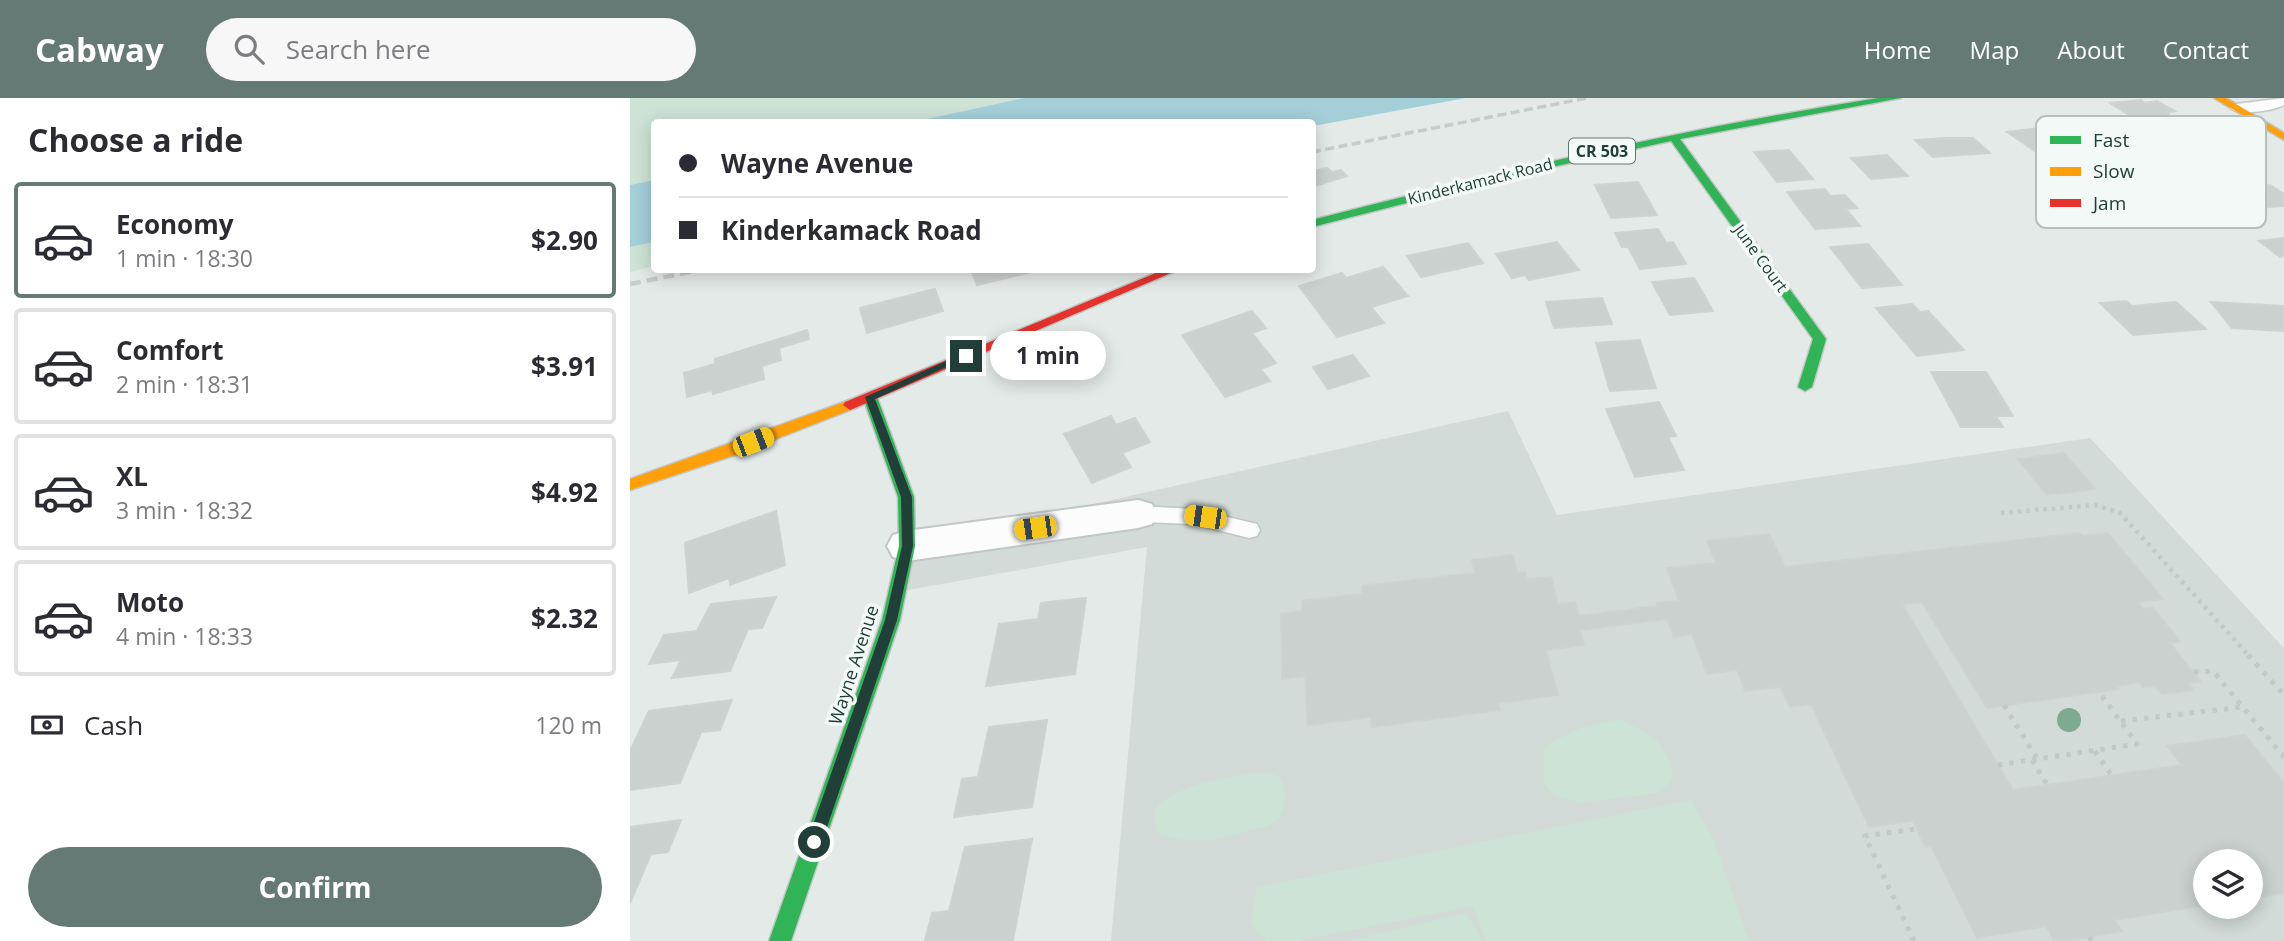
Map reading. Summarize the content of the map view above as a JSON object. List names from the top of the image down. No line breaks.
{"streets":{"main road":["CR 503","Kinderkamack Road","June Court","Wayne Avenue"]},"crossings":[["Kinderkamack Road","June Court"]],"legend":["Fast","Slow","Jam"],"page":{"header":"Cabway","search":"Search here","nav":["Home","Map","About","Contact"],"heading":"Choose a ride","banner":["Wayne Avenue","Kinderkamack Road"],"list":[{"name":"Economy","note":"1 min · 18:30","value":"$2.90"},{"name":"Comfort","note":"2 min · 18:31","value":"$3.91"},{"name":"XL","note":"3 min · 18:32","value":"$4.92"},{"name":"Moto","note":"4 min · 18:33","value":"$2.32"}],"bubble":"1 min","pay":["Cash","120 m"],"buttons":"Confirm"}}
